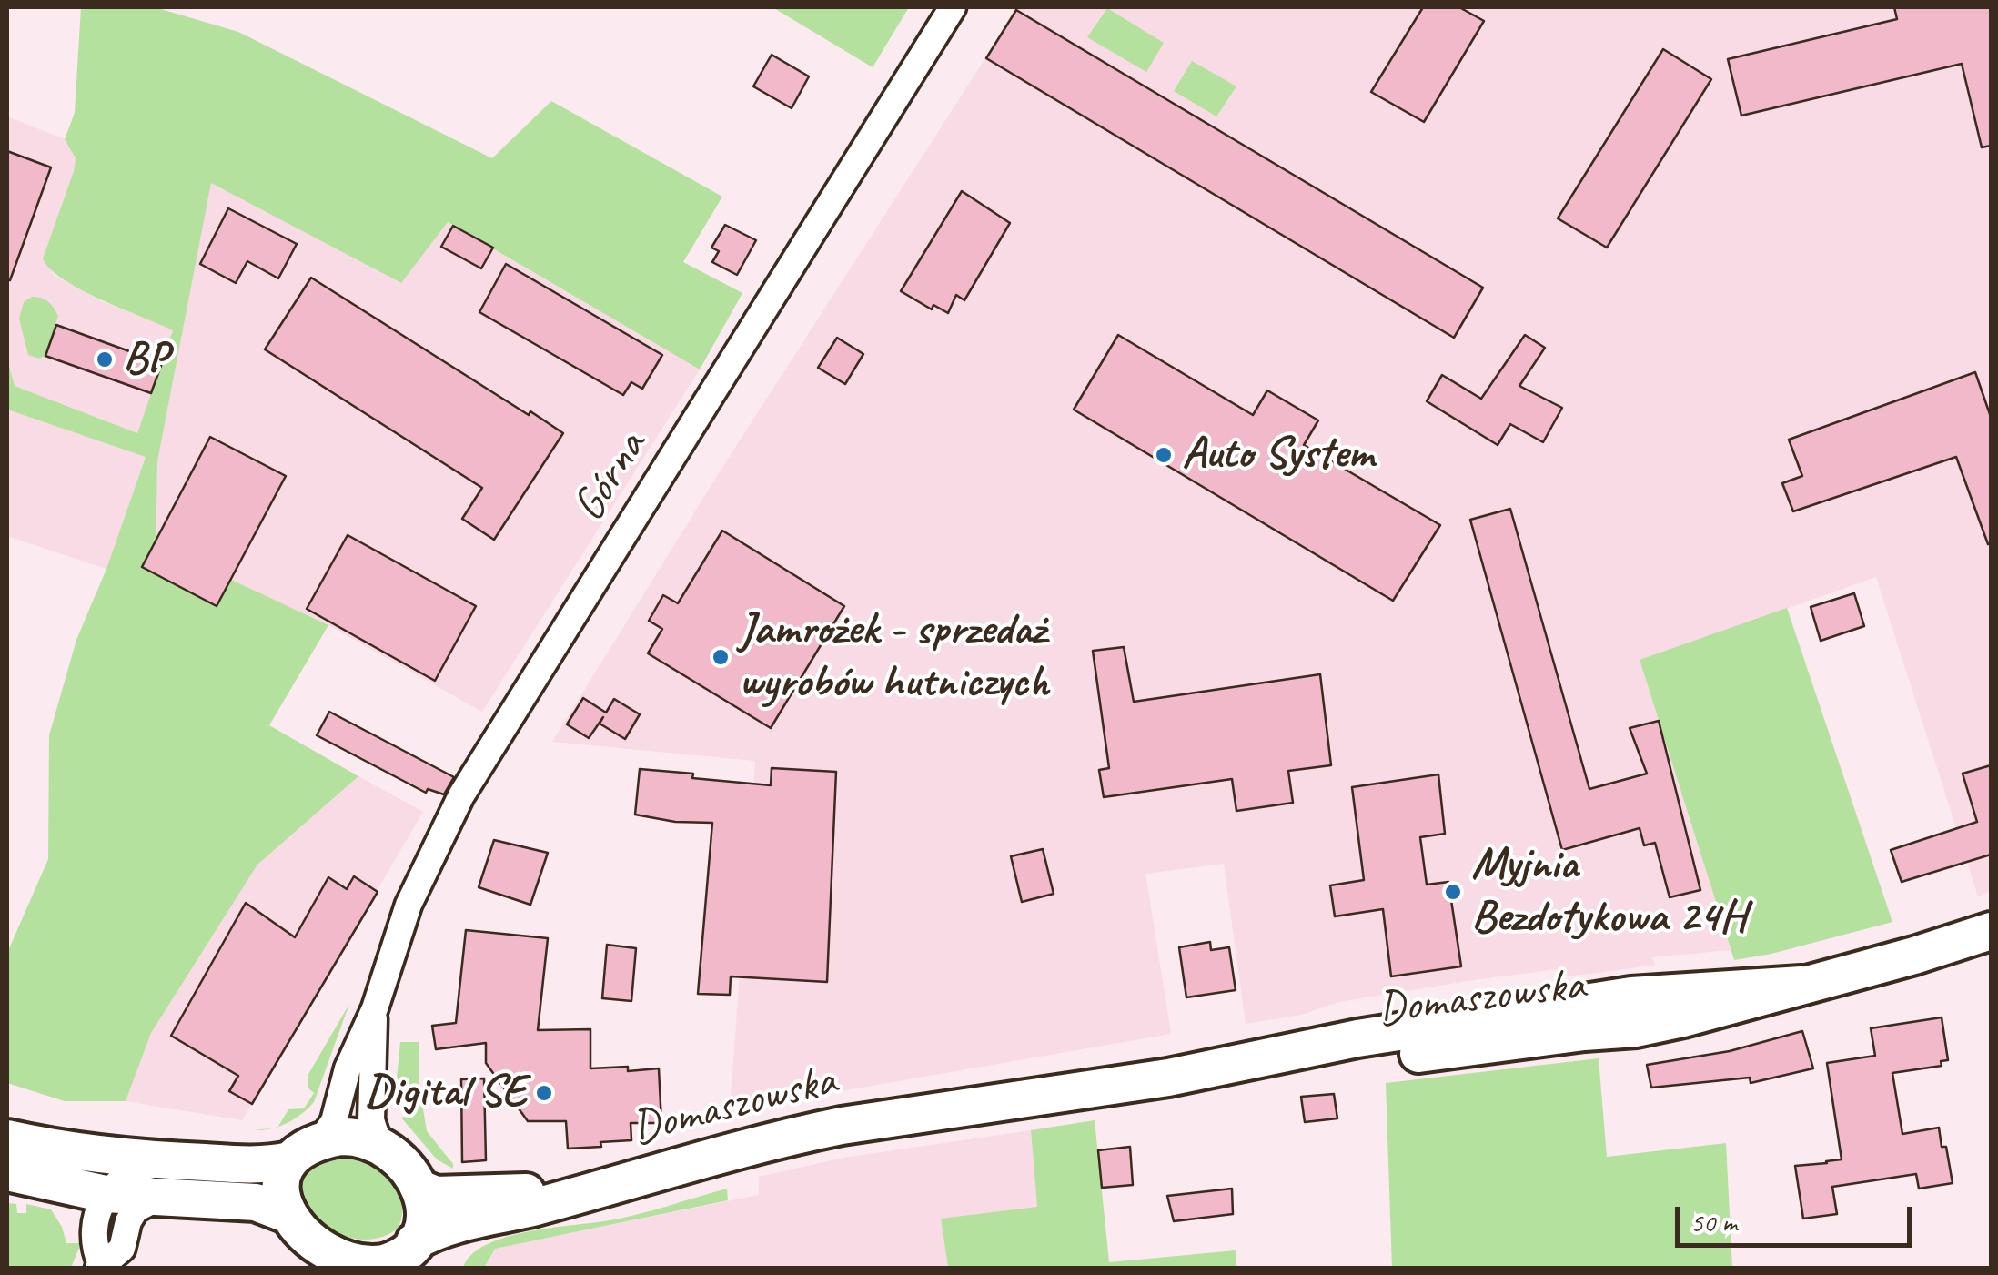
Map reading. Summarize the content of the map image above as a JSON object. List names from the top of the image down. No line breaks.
{"streets":{"street":["Górna","Domaszowska"]},"crossings":[["Górna","Domaszowska"]],"places":["BP","Auto System","Jamrożek - sprzedaż wyrobów hutniczych","Myjnia Bezdotykowa 24H","Digital SE"],"scale_bar":"50 m"}
